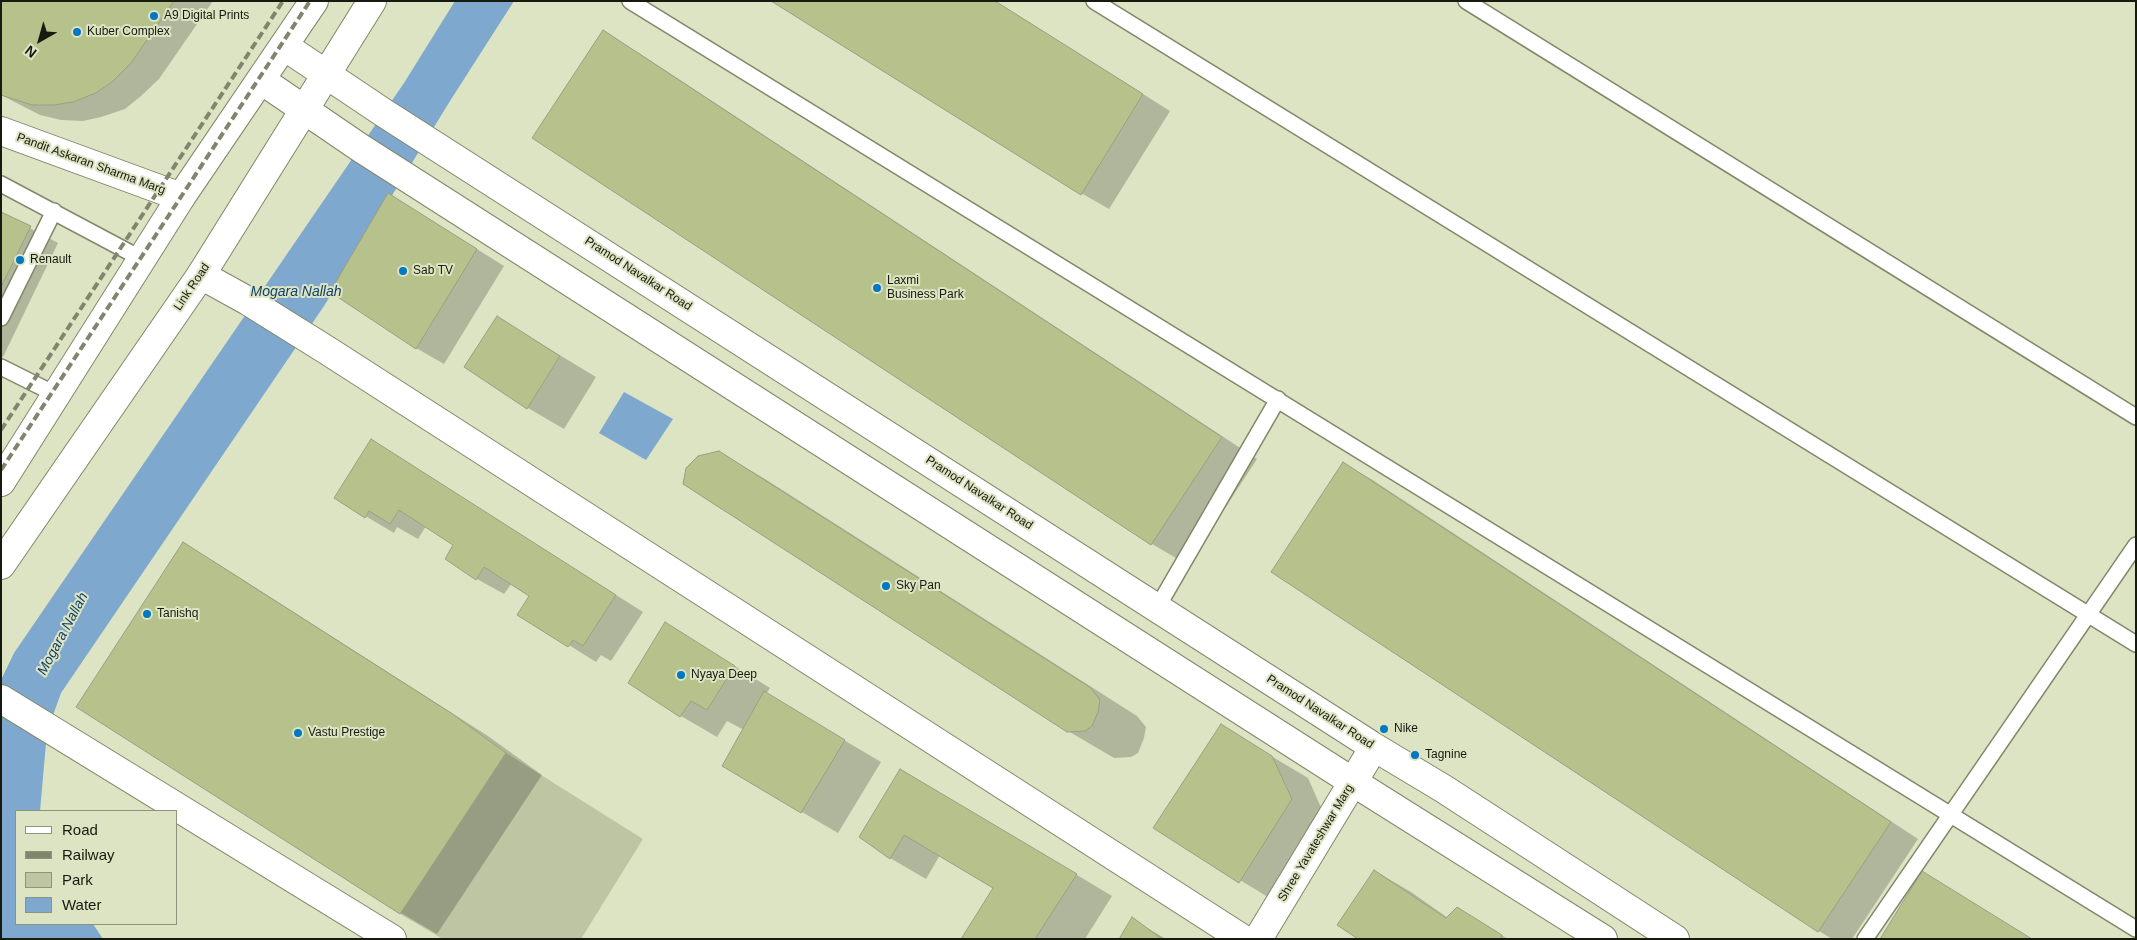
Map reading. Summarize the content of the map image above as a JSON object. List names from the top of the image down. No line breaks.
{"streets":{"street":["Pandit Askaran Sharma Marg","Pramod Navalkar Road","Link Road","Shree Yavateshwar Marg"]},"crossings":[["Pramod Navalkar Road","Link Road"],["Pramod Navalkar Road","Shree Yavateshwar Marg"]],"water":["Mogara Nallah"],"places":["A9 Digital Prints","Kuber Complex","Renault","Sab TV","Laxmi Business Park","Sky Pan","Tanishq","Nyaya Deep","Nike","Vastu Prestige","Tagnine"],"legend":["Road","Railway","Park","Water"],"north":"bottom left"}
